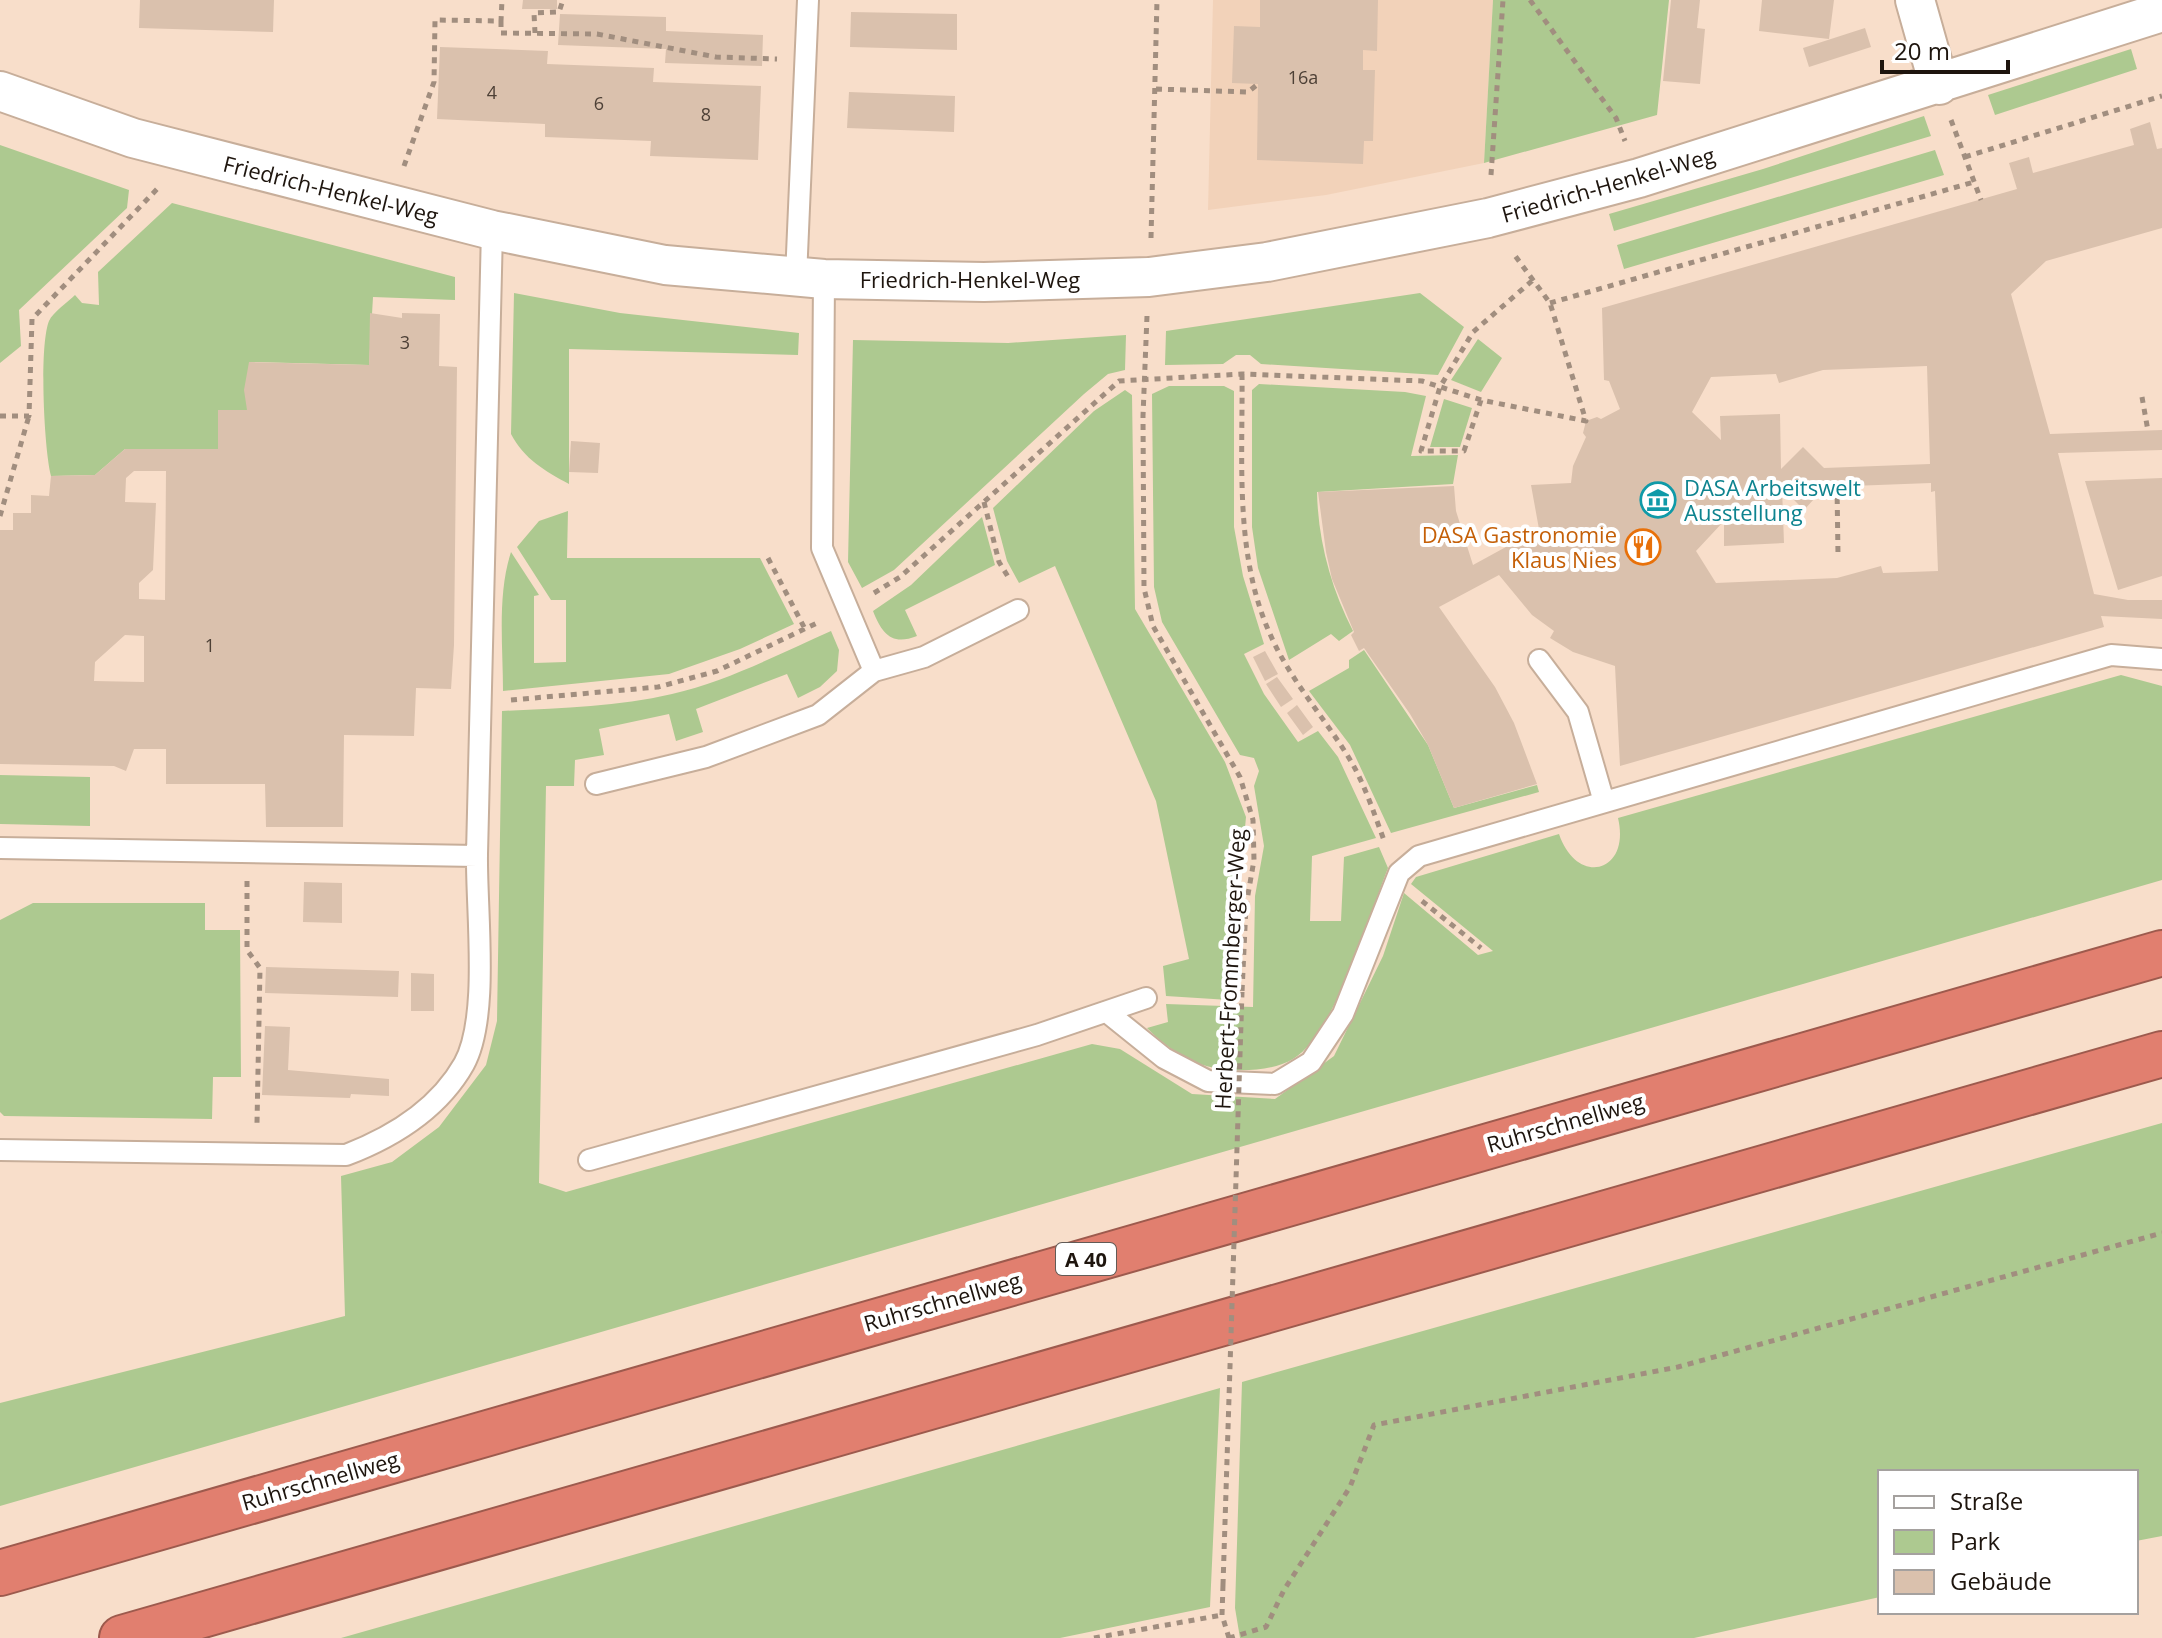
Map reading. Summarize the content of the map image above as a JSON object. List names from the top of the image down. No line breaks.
{"streets":{"highway":["Ruhrschnellweg","A 40"],"street":["Friedrich-Henkel-Weg"],"path":["Herbert-Frommberger-Weg"]},"crossings":[["Friedrich-Henkel-Weg","Herbert-Frommberger-Weg"]],"places":{"museum":["DASA Arbeitswelt Ausstellung"],"restaurant":["DASA Gastronomie Klaus Nies"]},"house_numbers":["16a","4","6","8","3","1"],"legend":["Straße","Park","Gebäude"],"scale_bar":"20 m"}
